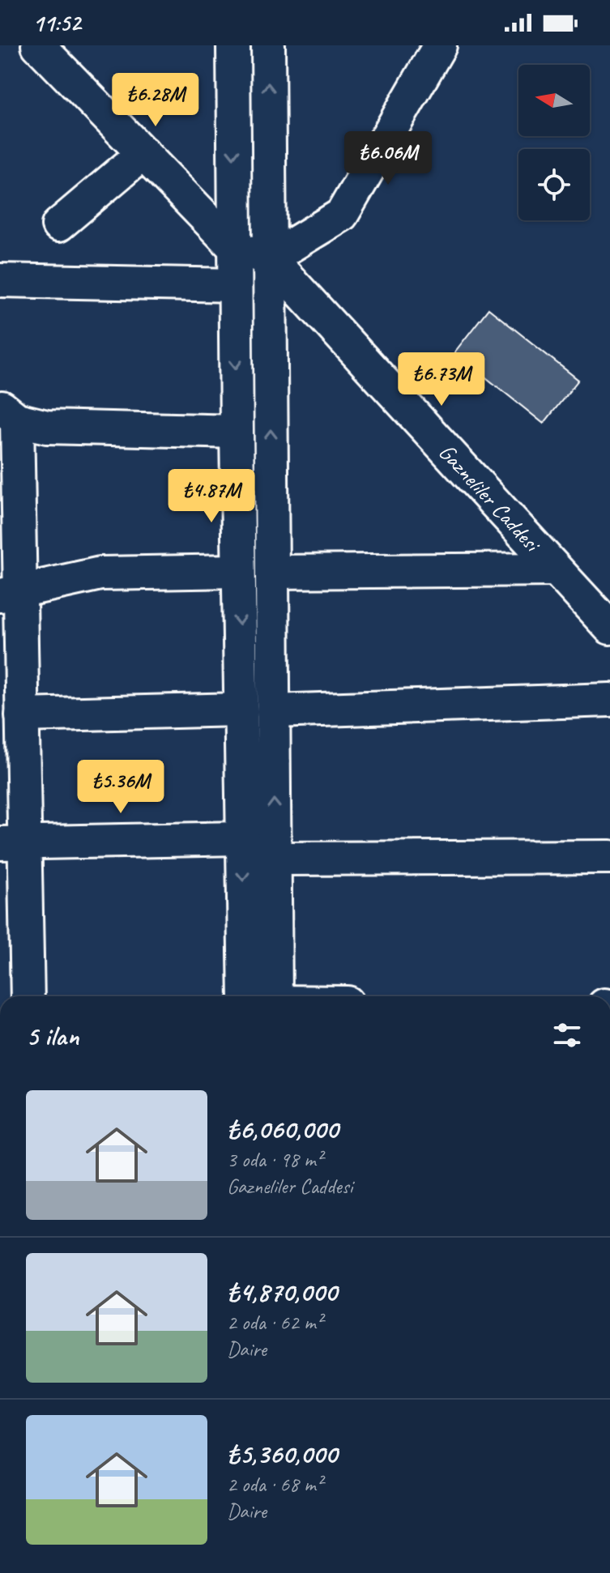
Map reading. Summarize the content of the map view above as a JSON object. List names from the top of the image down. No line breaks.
{"streets":{"street":["Gazneliler Caddesi"]},"north":"left","page":{"status":"11:52","price":["₺6.28M","₺6.06M","₺6.73M","₺4.87M","₺5.36M"],"heading":"5 ilan","list":[{"name":"₺6,060,000","note":"3 oda · 98 m² · Gazneliler Caddesi"},{"name":"₺4,870,000","note":"2 oda · 62 m² · Daire"},{"name":"₺5,360,000","note":"2 oda · 68 m² · Daire"}]}}
